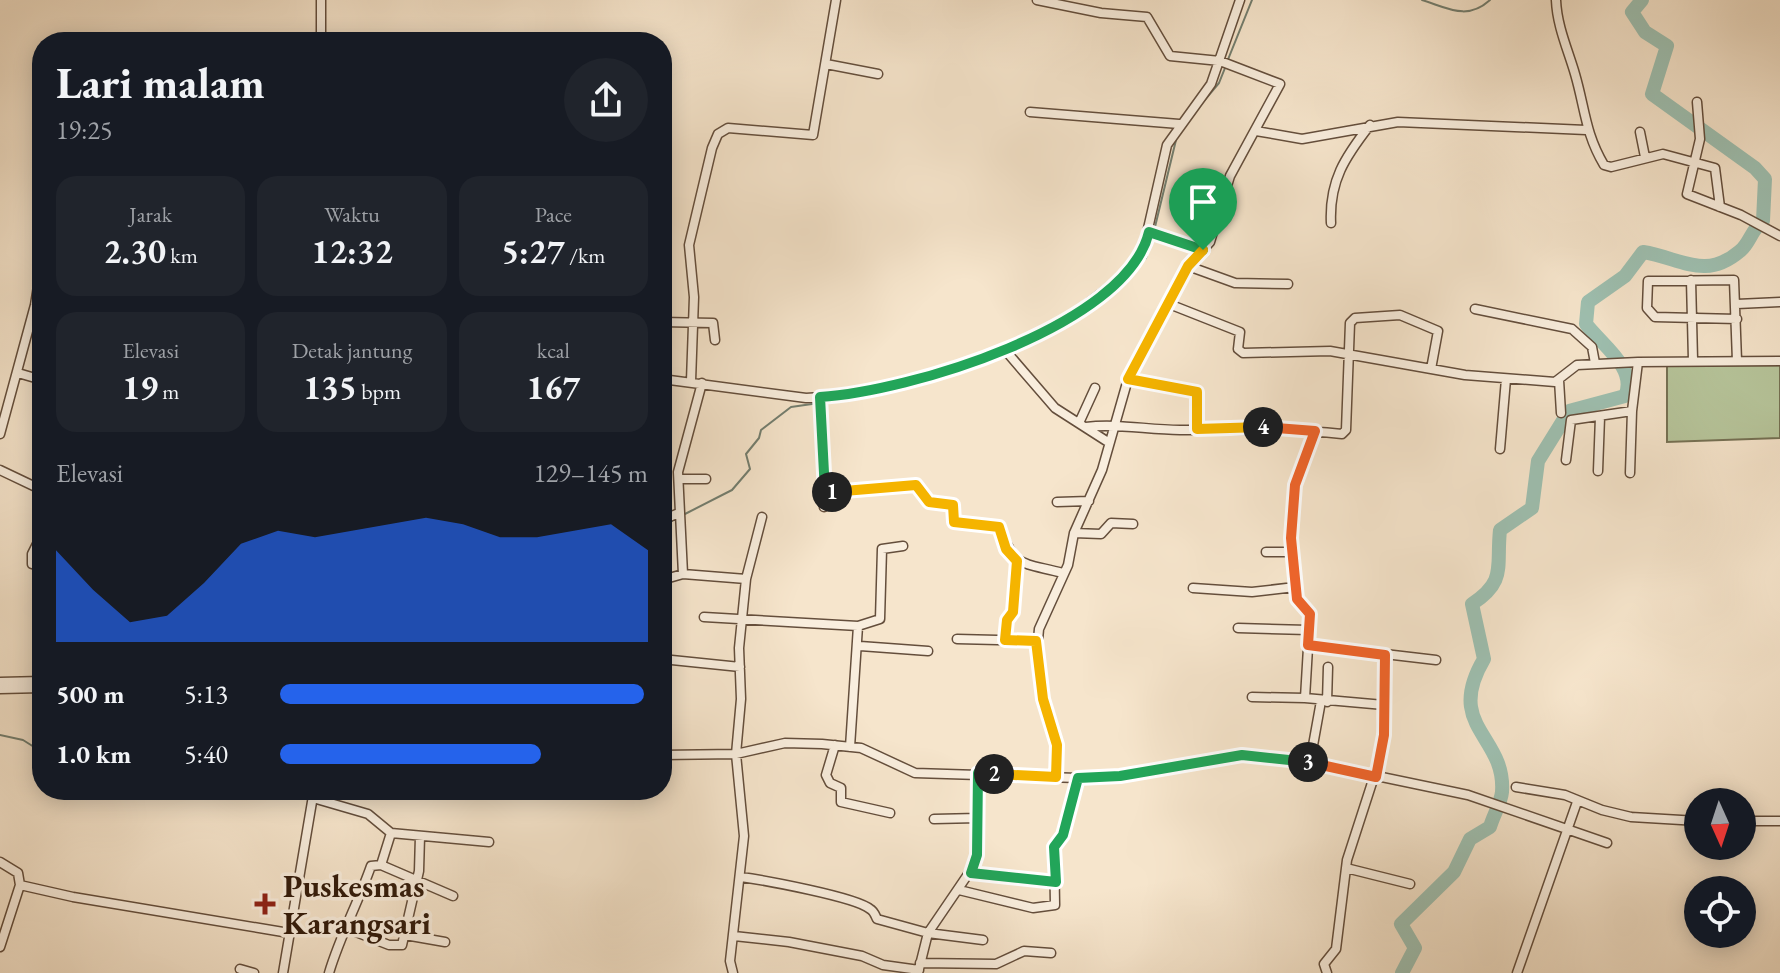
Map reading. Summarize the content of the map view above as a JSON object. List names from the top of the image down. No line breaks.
{"places":{"health":["Puskesmas Karangsari"]},"north":"bottom","page":{"heading":["Lari malam","19:25"],"stats":[["Jarak","2.30 km"],["Waktu","12:32"],["Pace","5:27 /km"],["Elevasi","19 m"],["Detak jantung","135 bpm"],["kcal","167"]],"pins":["4","1","3","2"],"chart":["Elevasi","129–145 m"],"list":[{"name":"500 m","note":"5:13"},{"name":"1.0 km","note":"5:40"}]}}
